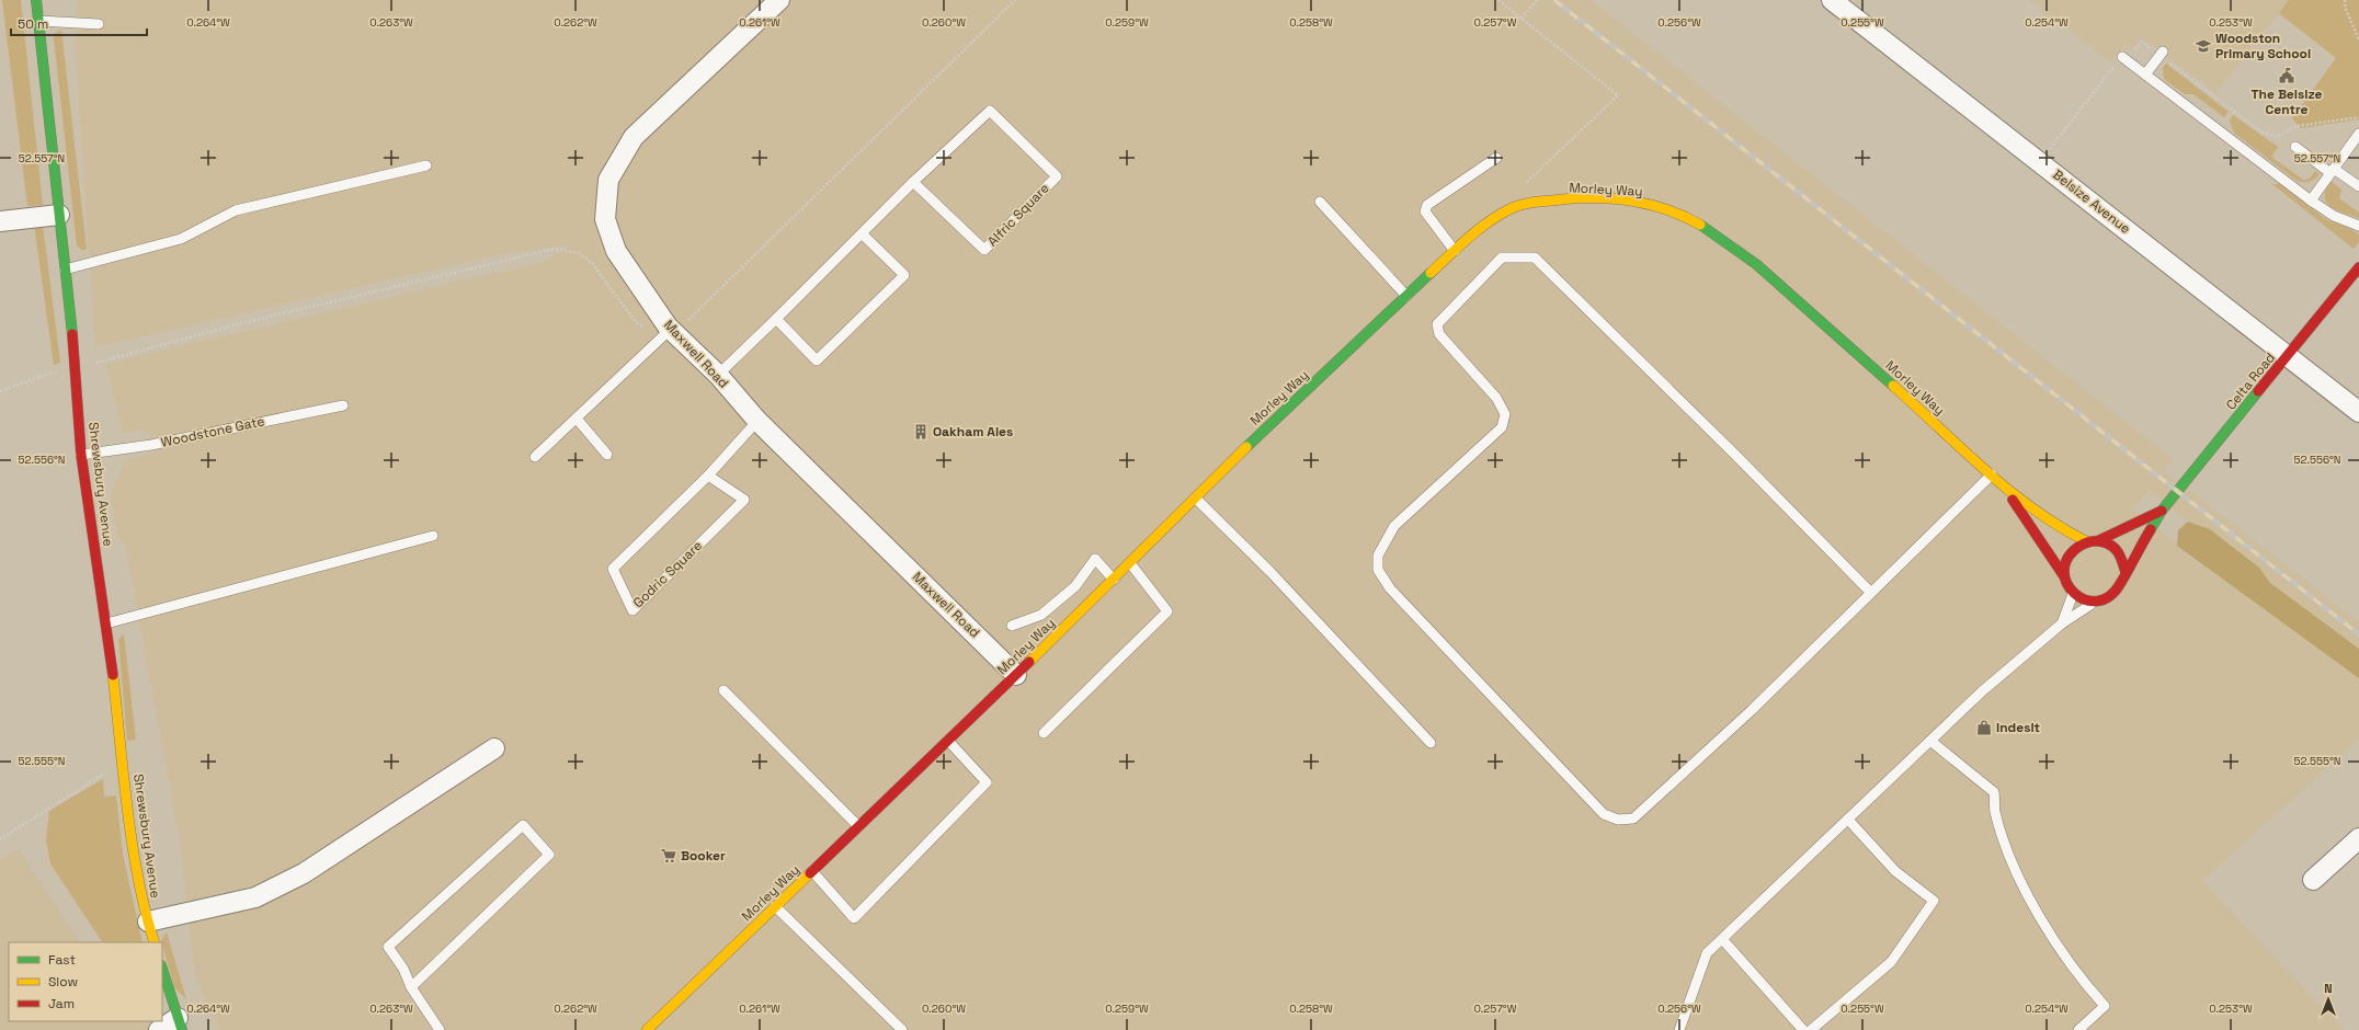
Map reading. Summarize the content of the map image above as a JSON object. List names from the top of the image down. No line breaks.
{"streets":{"street":["Morley Way","Belsize Avenue","Maxwell Road","Celta Road","Shrewsbury Avenue"],"lane":["Alfric Square","Woodstone Gate","Godric Square"]},"crossings":[["Morley Way","Maxwell Road"],["Morley Way","Celta Road"],["Belsize Avenue","Celta Road"],["Alfric Square","Maxwell Road"],["Maxwell Road","Godric Square"],["Woodstone Gate","Shrewsbury Avenue"]],"places":{"school or university":["Woodston Primary School"],"public building":["The Belsize Centre"],"building":["Oakham Ales"],"shop":["Indesit"],"supermarket":["Booker"]},"legend":["Fast","Slow","Jam"],"scale_bar":"50 m","north":"top","coordinates":["0.264°W","0.263°W","0.262°W","0.261°W","0.260°W","0.259°W","0.258°W","0.257°W","0.256°W","0.255°W","0.254°W","0.253°W","52.557°N","52.556°N","52.555°N"]}
